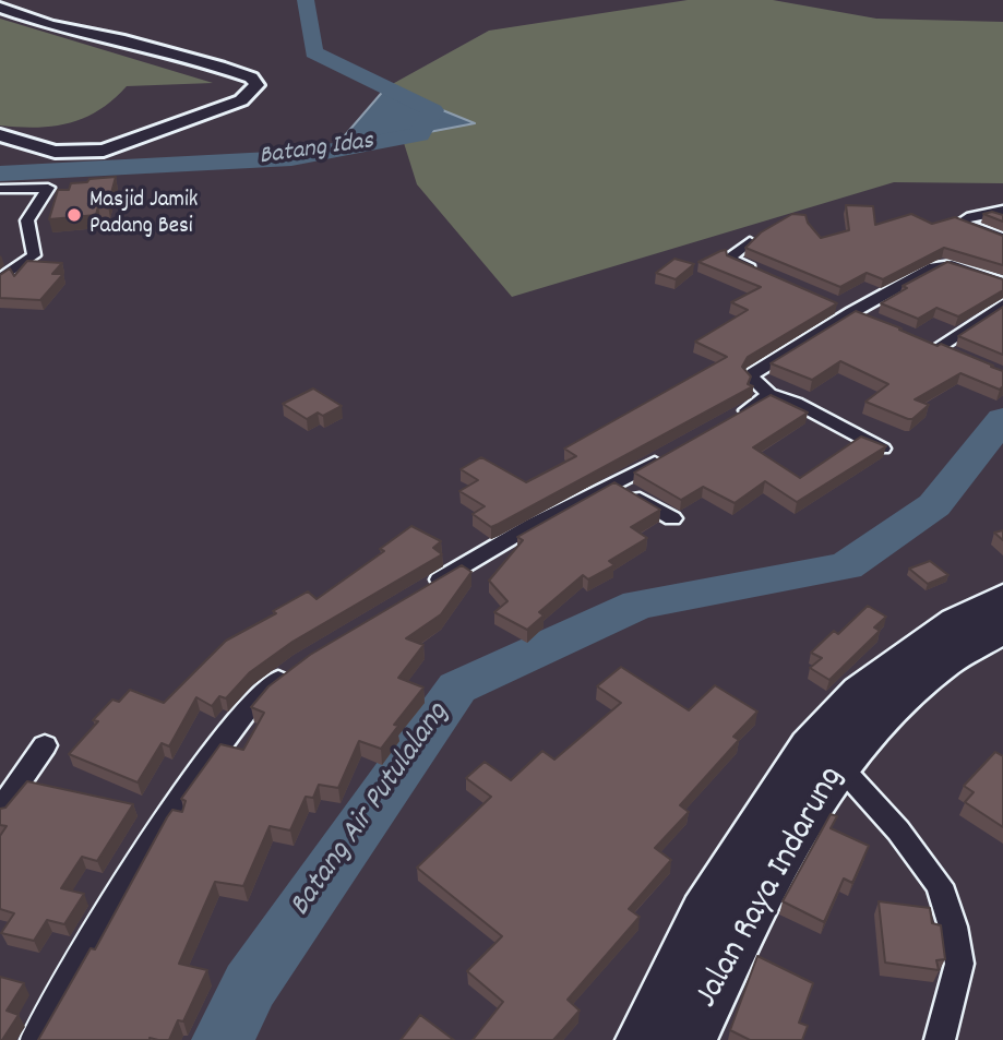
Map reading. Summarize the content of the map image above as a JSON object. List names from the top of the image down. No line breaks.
{"streets":{"highway":["Jalan Raya Indarung"]},"water":["Batang Idas","Batang Air Putulalang"],"places":["Masjid Jamik Padang Besi"]}
